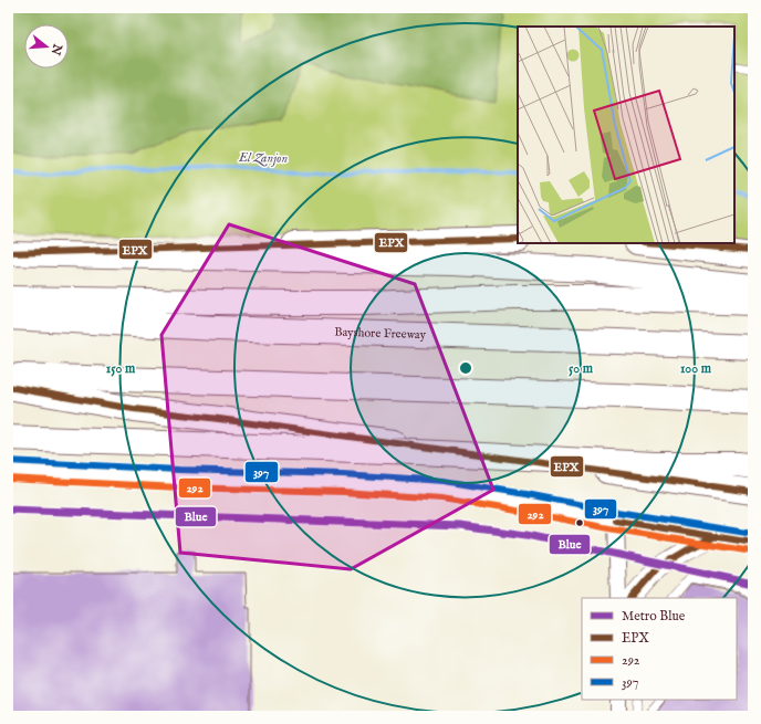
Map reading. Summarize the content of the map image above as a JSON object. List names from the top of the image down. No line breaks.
{"streets":{"highway":["Bayshore Freeway"]},"water":["El Zanjon"],"lines":["transit line EPX","transit line 397","transit line 292","metro line Blue"],"legend":["Metro Blue","EPX","292","397"],"north":"right","rings":["50 m","100 m","150 m"]}
